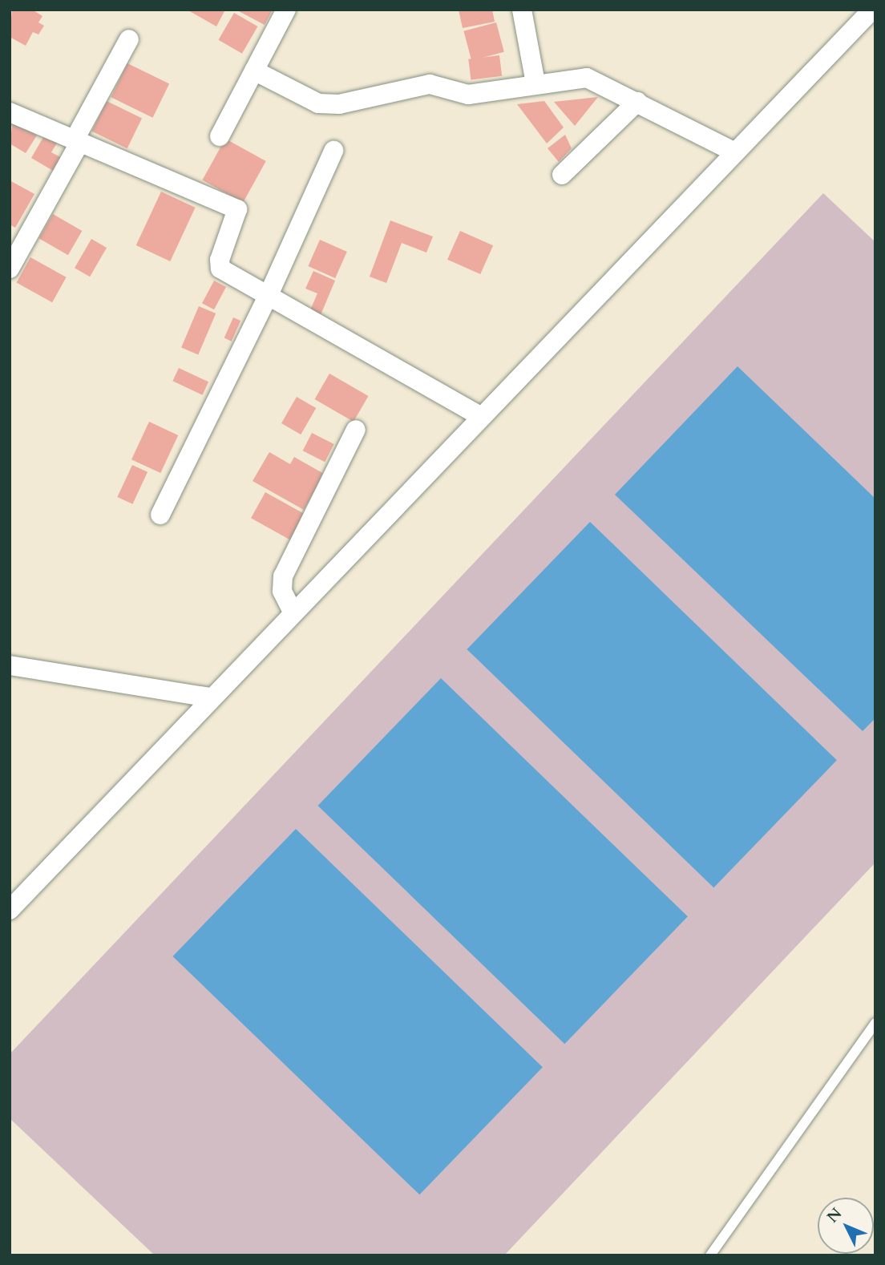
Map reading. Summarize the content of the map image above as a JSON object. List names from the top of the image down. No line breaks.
{"north":"top left"}
